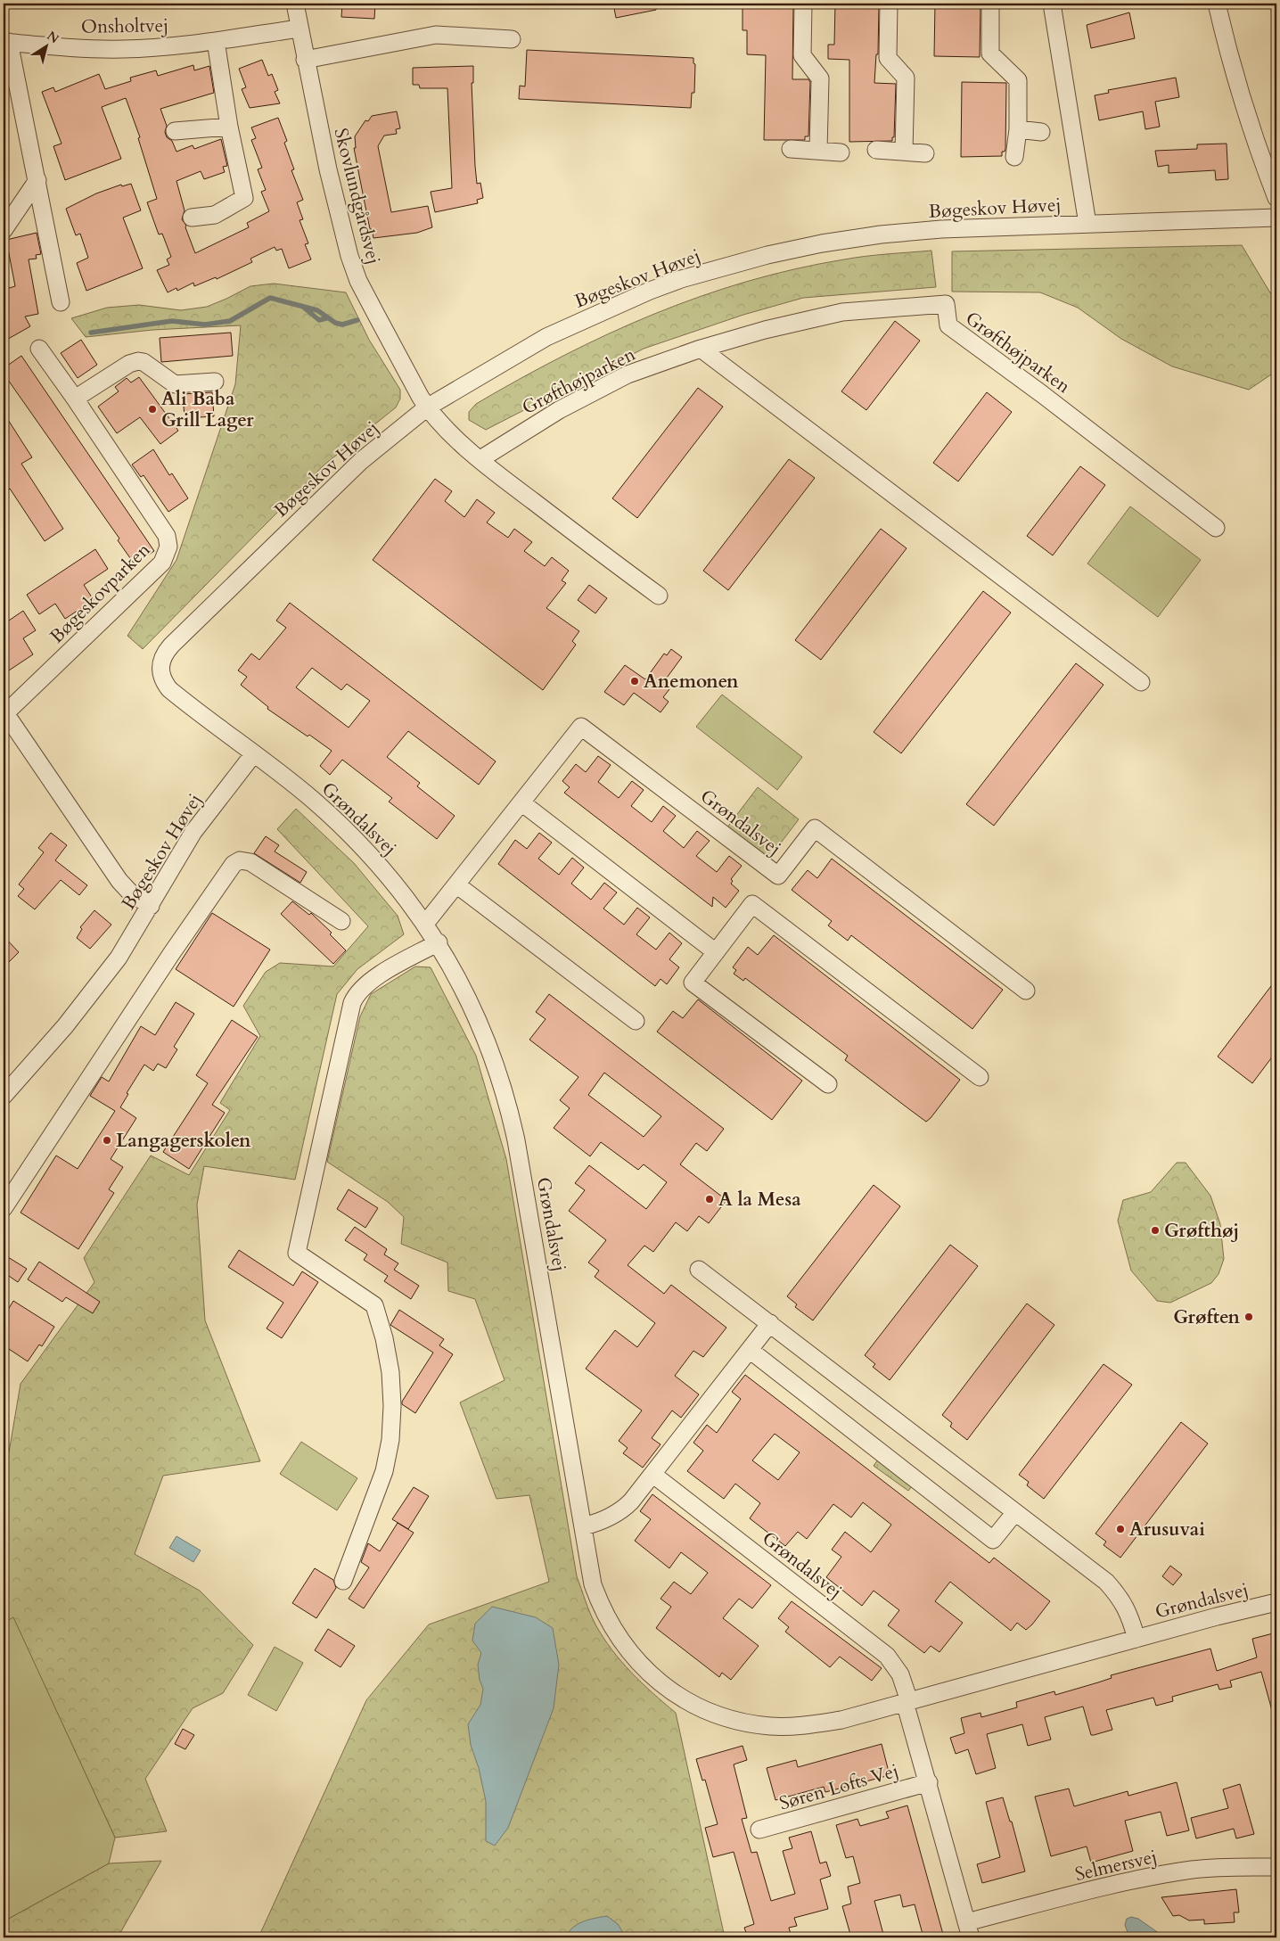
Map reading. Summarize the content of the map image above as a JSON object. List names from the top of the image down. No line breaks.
{"streets":{"street":["Onsholtvej","Skovlundgårdsvej","Bøgeskov Høvej","Grøfthøjparken","Bøgeskovparken","Grøndalsvej","Søren Lofts Vej","Selmersvej"]},"crossings":[["Onsholtvej","Skovlundgårdsvej"],["Skovlundgårdsvej","Bøgeskov Høvej"],["Bøgeskov Høvej","Bøgeskovparken"],["Bøgeskov Høvej","Grøndalsvej"],["Grøndalsvej","Søren Lofts Vej"],["Søren Lofts Vej","Selmersvej"]],"places":["Ali Baba Grill Lager","Anemonen","Langagerskolen","A la Mesa","Grøfthøj","Grøften","Arusuvai"],"north":"top right"}
